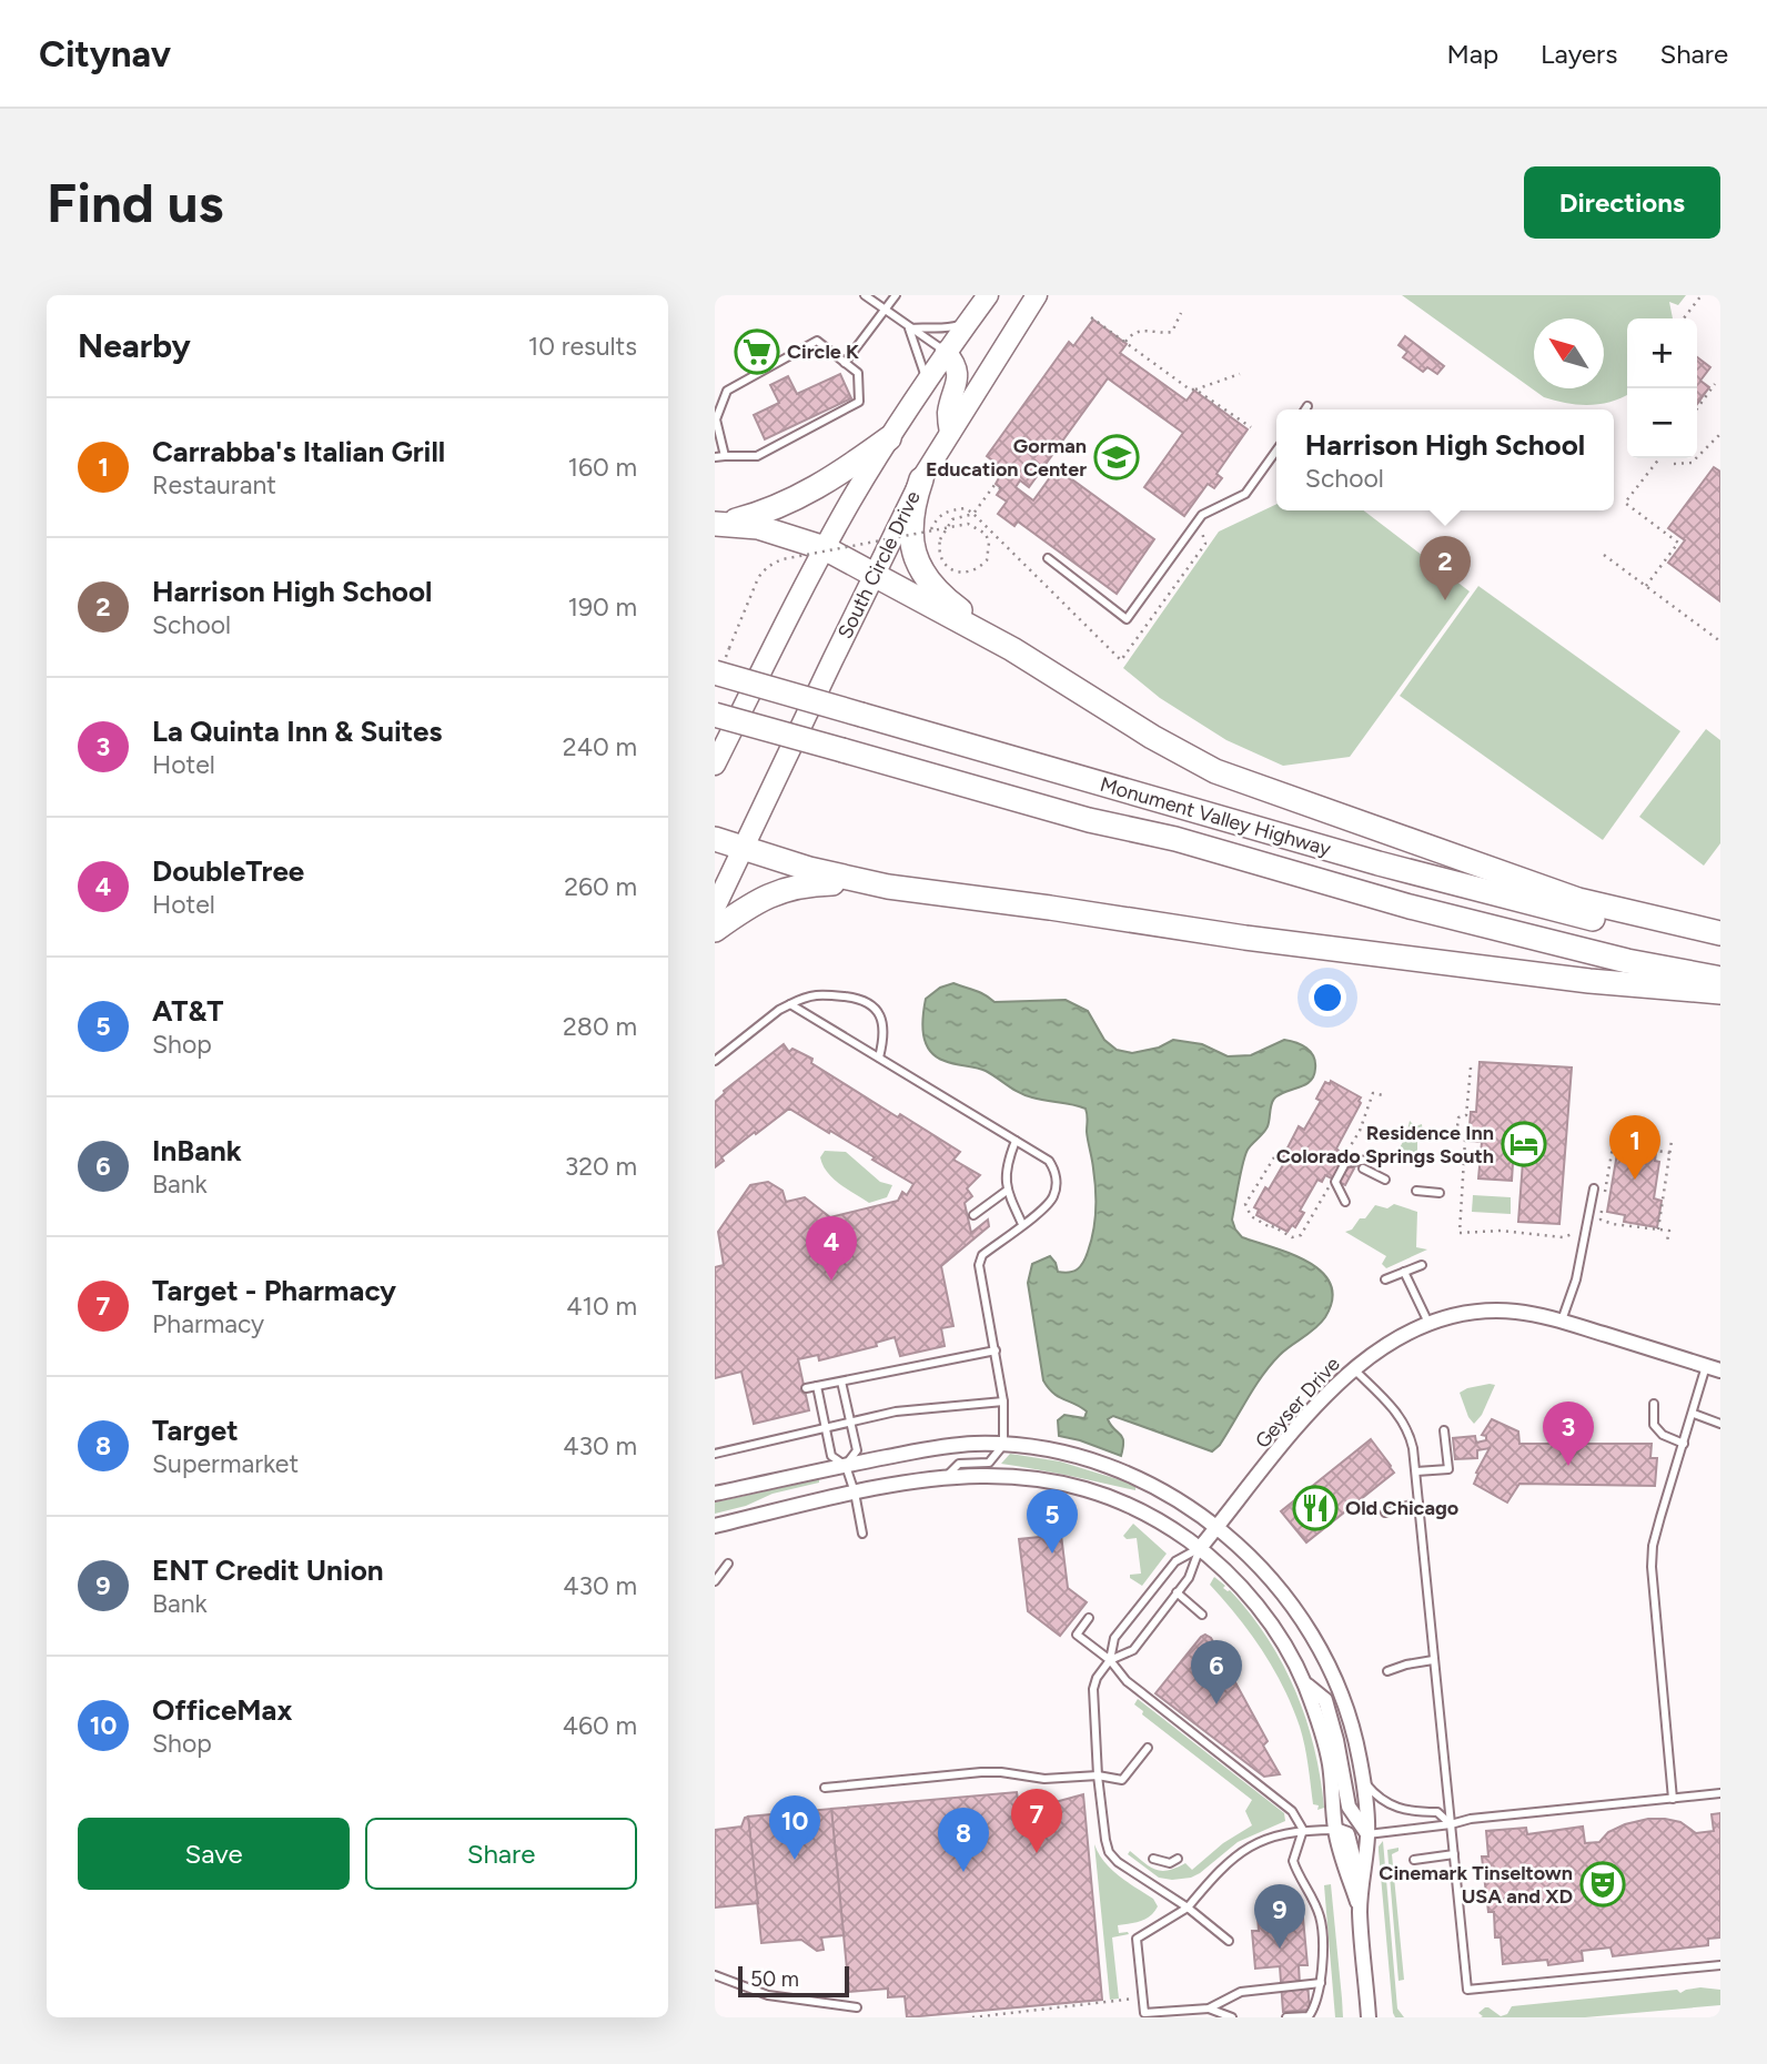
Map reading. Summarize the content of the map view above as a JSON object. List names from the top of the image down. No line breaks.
{"streets":{"highway":["Monument Valley Highway"],"main road":["South Circle Drive"],"street":["Geyser Drive"]},"places":{"supermarket":["Circle K"],"school or university":["Gorman Education Center"],"hotel":["Residence Inn Colorado Springs South"],"restaurant":["Old Chicago"],"theatre":["Cinemark Tinseltown USA and XD"]},"scale_bar":"50 m","north":"top left","page":{"header":"Citynav","nav":["Map","Layers","Share"],"buttons":["Directions",["Save","Share"]],"title":"Find us","heading":["Nearby","10 results"],"map_buttons":["+","−"],"list":[{"mark":"1","name":"Carrabba's Italian Grill","note":"Restaurant","value":"160 m"},{"mark":"2","name":"Harrison High School","note":"School","value":"190 m"},{"mark":"3","name":"La Quinta Inn & Suites","note":"Hotel","value":"240 m"},{"mark":"4","name":"DoubleTree","note":"Hotel","value":"260 m"},{"mark":"5","name":"AT&T","note":"Shop","value":"280 m"},{"mark":"6","name":"InBank","note":"Bank","value":"320 m"},{"mark":"7","name":"Target - Pharmacy","note":"Pharmacy","value":"410 m"},{"mark":"8","name":"Target","note":"Supermarket","value":"430 m"},{"mark":"9","name":"ENT Credit Union","note":"Bank","value":"430 m"},{"mark":"10","name":"OfficeMax","note":"Shop","value":"460 m"}],"popup":["Harrison High School","School"],"pins":["2","1","4","3","5","6","7","10","8","9"],"scale":"50 m"}}
